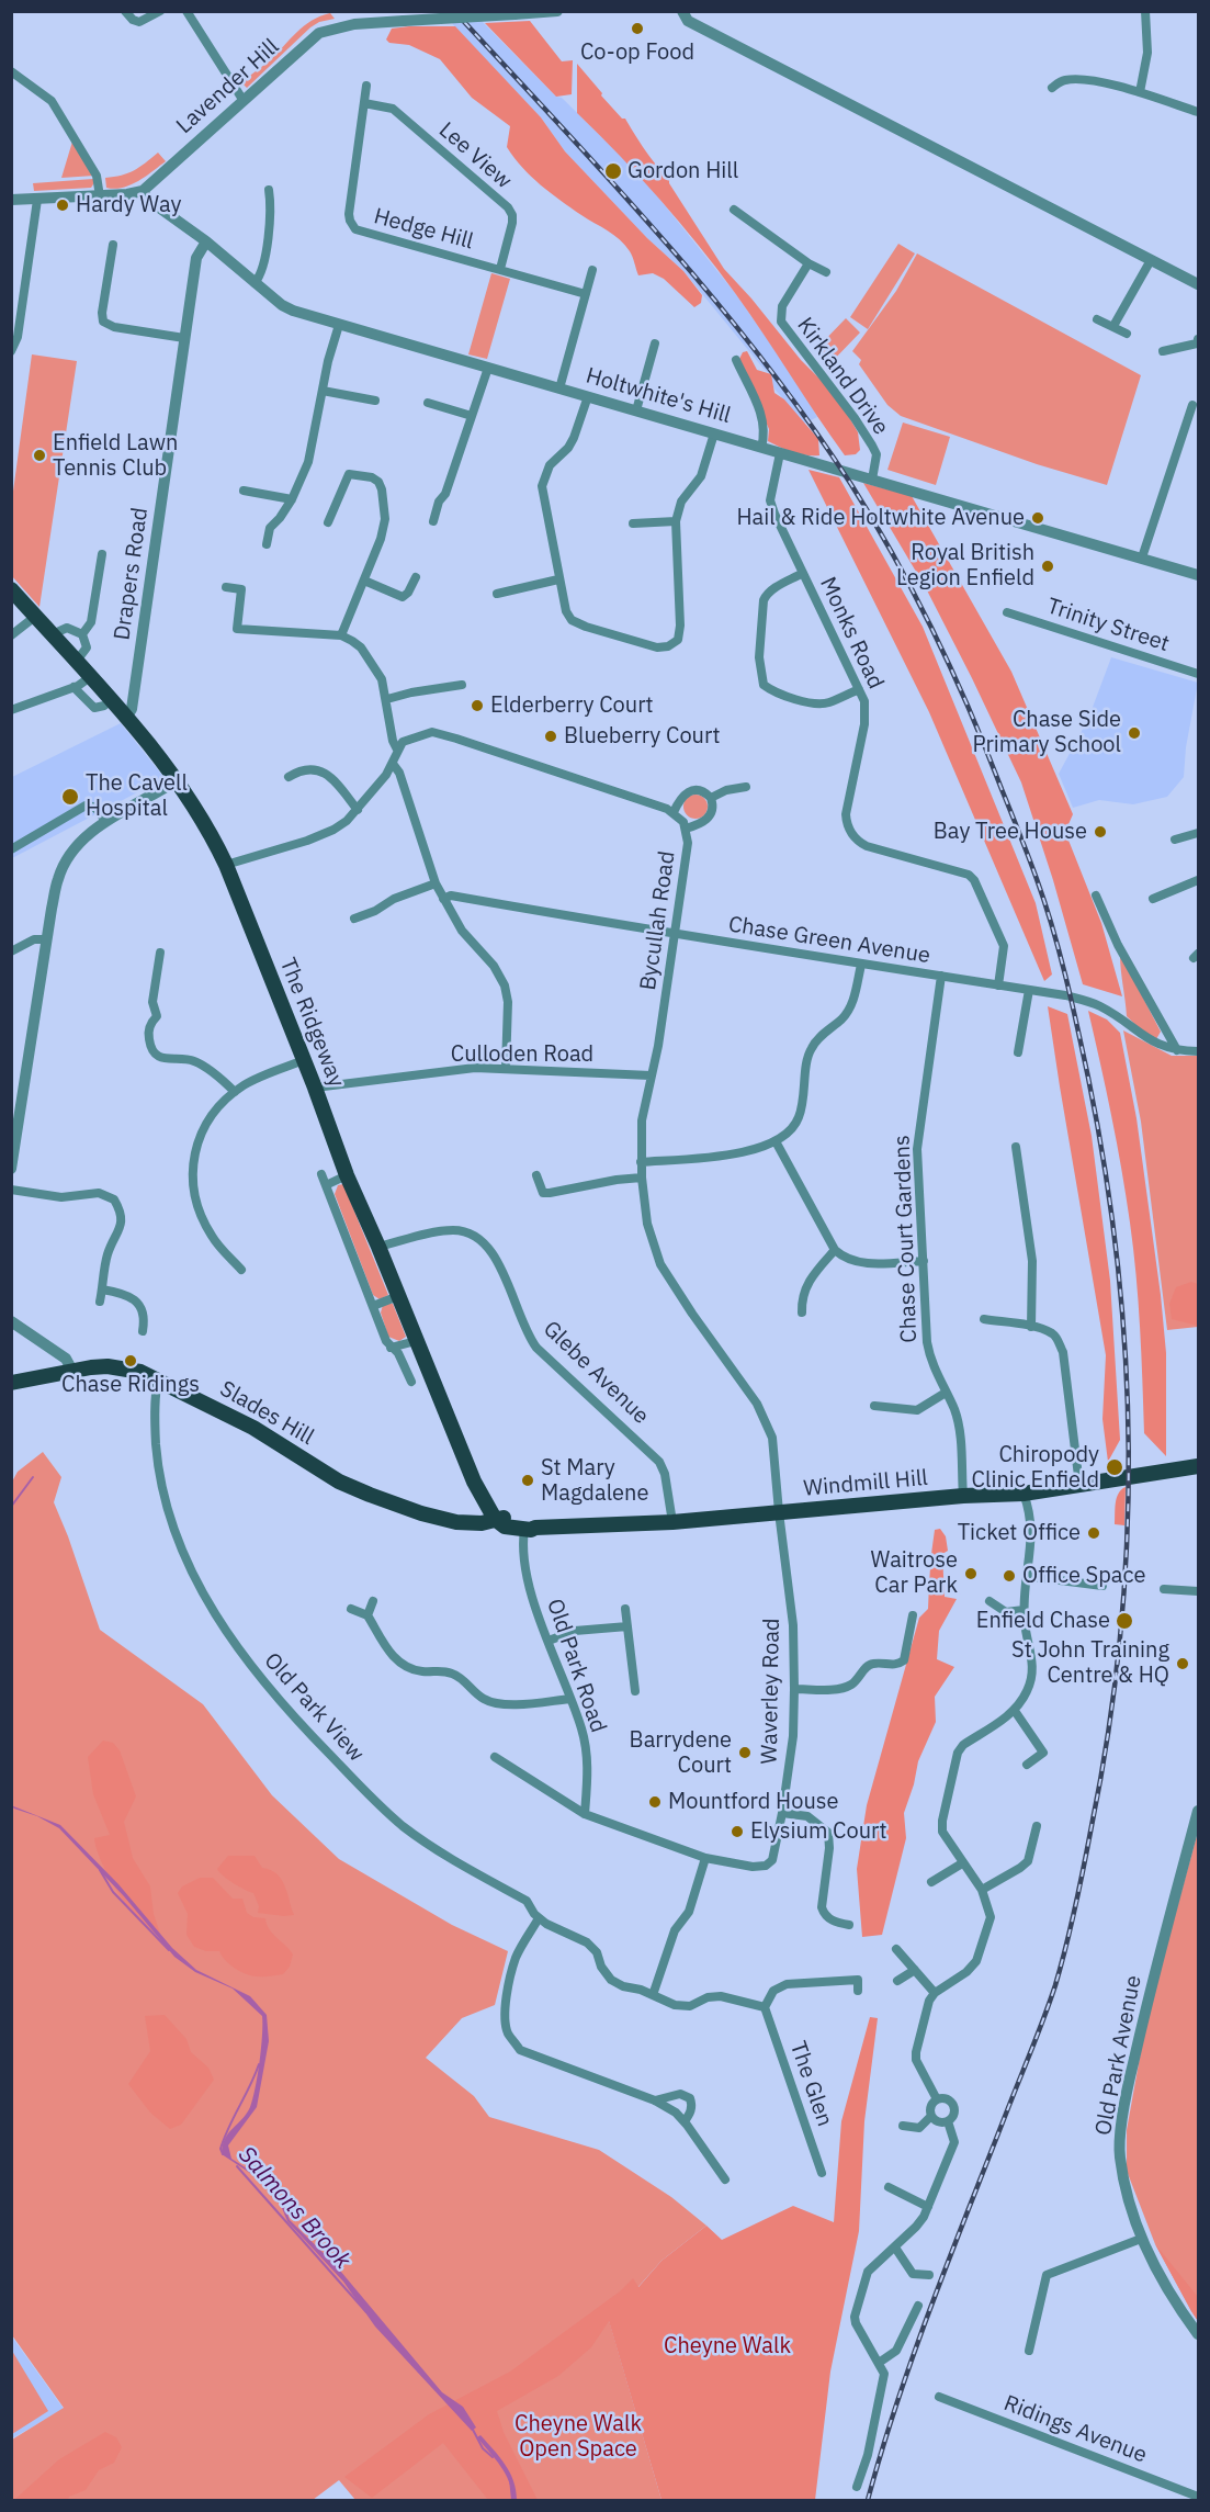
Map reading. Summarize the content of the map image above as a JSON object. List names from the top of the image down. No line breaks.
{"streets":{"main road":["The Ridgeway","Slades Hill","Windmill Hill"],"street":["Lavender Hill","Lee View","Hedge Hill","Kirkland Drive","Holtwhite's Hill","Drapers Road","Trinity Street","Monks Road","Bycullah Road","Chase Green Avenue","Culloden Road","Chase Court Gardens","Glebe Avenue","Old Park Road","Waverley Road","Old Park View","Old Park Avenue","The Glen","Ridings Avenue"]},"crossings":[["Lavender Hill","Holtwhite's Hill"],["Lee View","Hedge Hill"],["Kirkland Drive","Holtwhite's Hill"],["Holtwhite's Hill","Drapers Road"],["Holtwhite's Hill","Monks Road"],["Drapers Road","The Ridgeway"],["Monks Road","Chase Green Avenue"],["Bycullah Road","Chase Green Avenue"],["Bycullah Road","Culloden Road"],["Bycullah Road","Windmill Hill"],["Bycullah Road","Waverley Road"],["Chase Green Avenue","Chase Court Gardens"],["The Ridgeway","Culloden Road"],["The Ridgeway","Glebe Avenue"],["The Ridgeway","Slades Hill"],["The Ridgeway","Windmill Hill"],["Chase Court Gardens","Windmill Hill"],["Glebe Avenue","Windmill Hill"],["Slades Hill","Windmill Hill"],["Slades Hill","Old Park View"],["Windmill Hill","Old Park Road"],["Windmill Hill","Waverley Road"]],"water":["Salmons Brook"],"parks":["Cheyne Walk","Cheyne Walk Open Space"],"places":["Co-op Food","Gordon Hill","Hardy Way","Enfield Lawn Tennis Club","Hail & Ride Holtwhite Avenue","Royal British Legion Enfield","Elderberry Court","Chase Side Primary School","Blueberry Court","The Cavell Hospital","Bay Tree House","Chase Ridings","Chiropody Clinic Enfield","St Mary Magdalene","Ticket Office","Waitrose Car Park","Office Space","Enfield Chase","St John Training Centre & HQ","Barrydene Court","Mountford House","Elysium Court"]}
